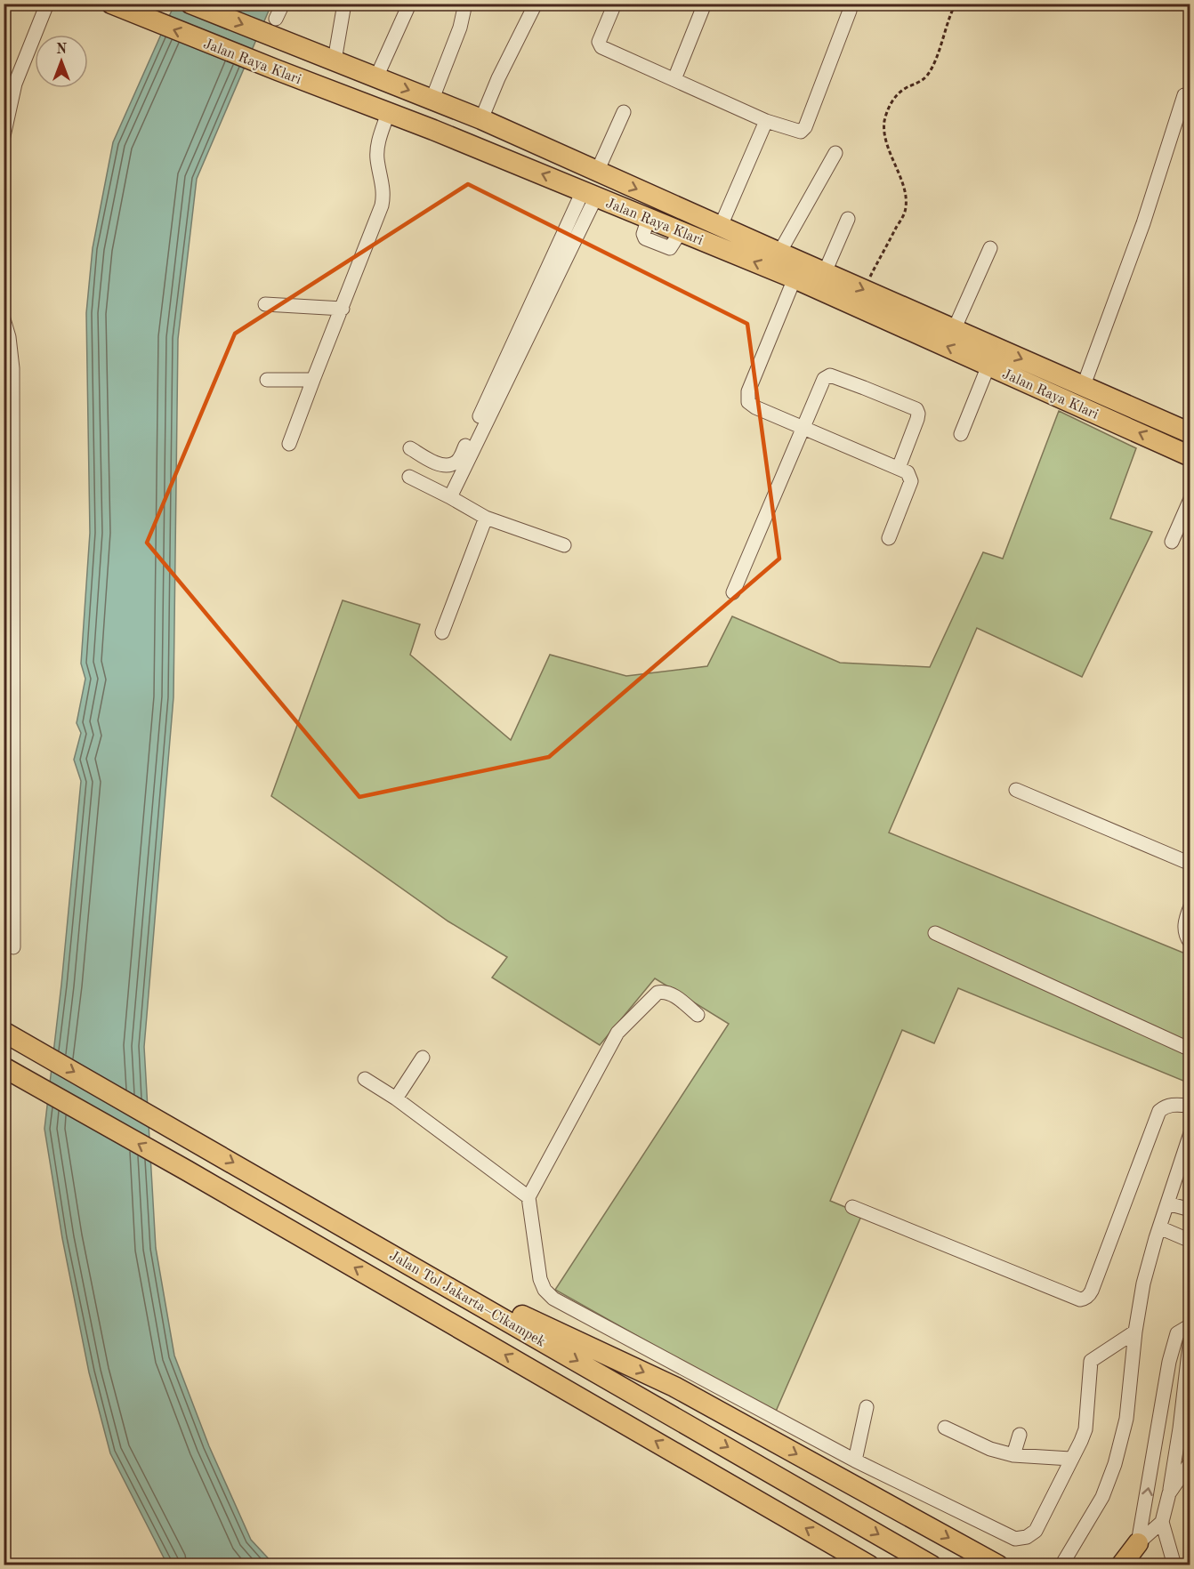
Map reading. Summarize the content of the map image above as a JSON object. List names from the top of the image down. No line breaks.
{"streets":{"highway":["Jalan Raya Klari","Jalan Tol Jakarta–Cikampek"]},"north":"top"}
